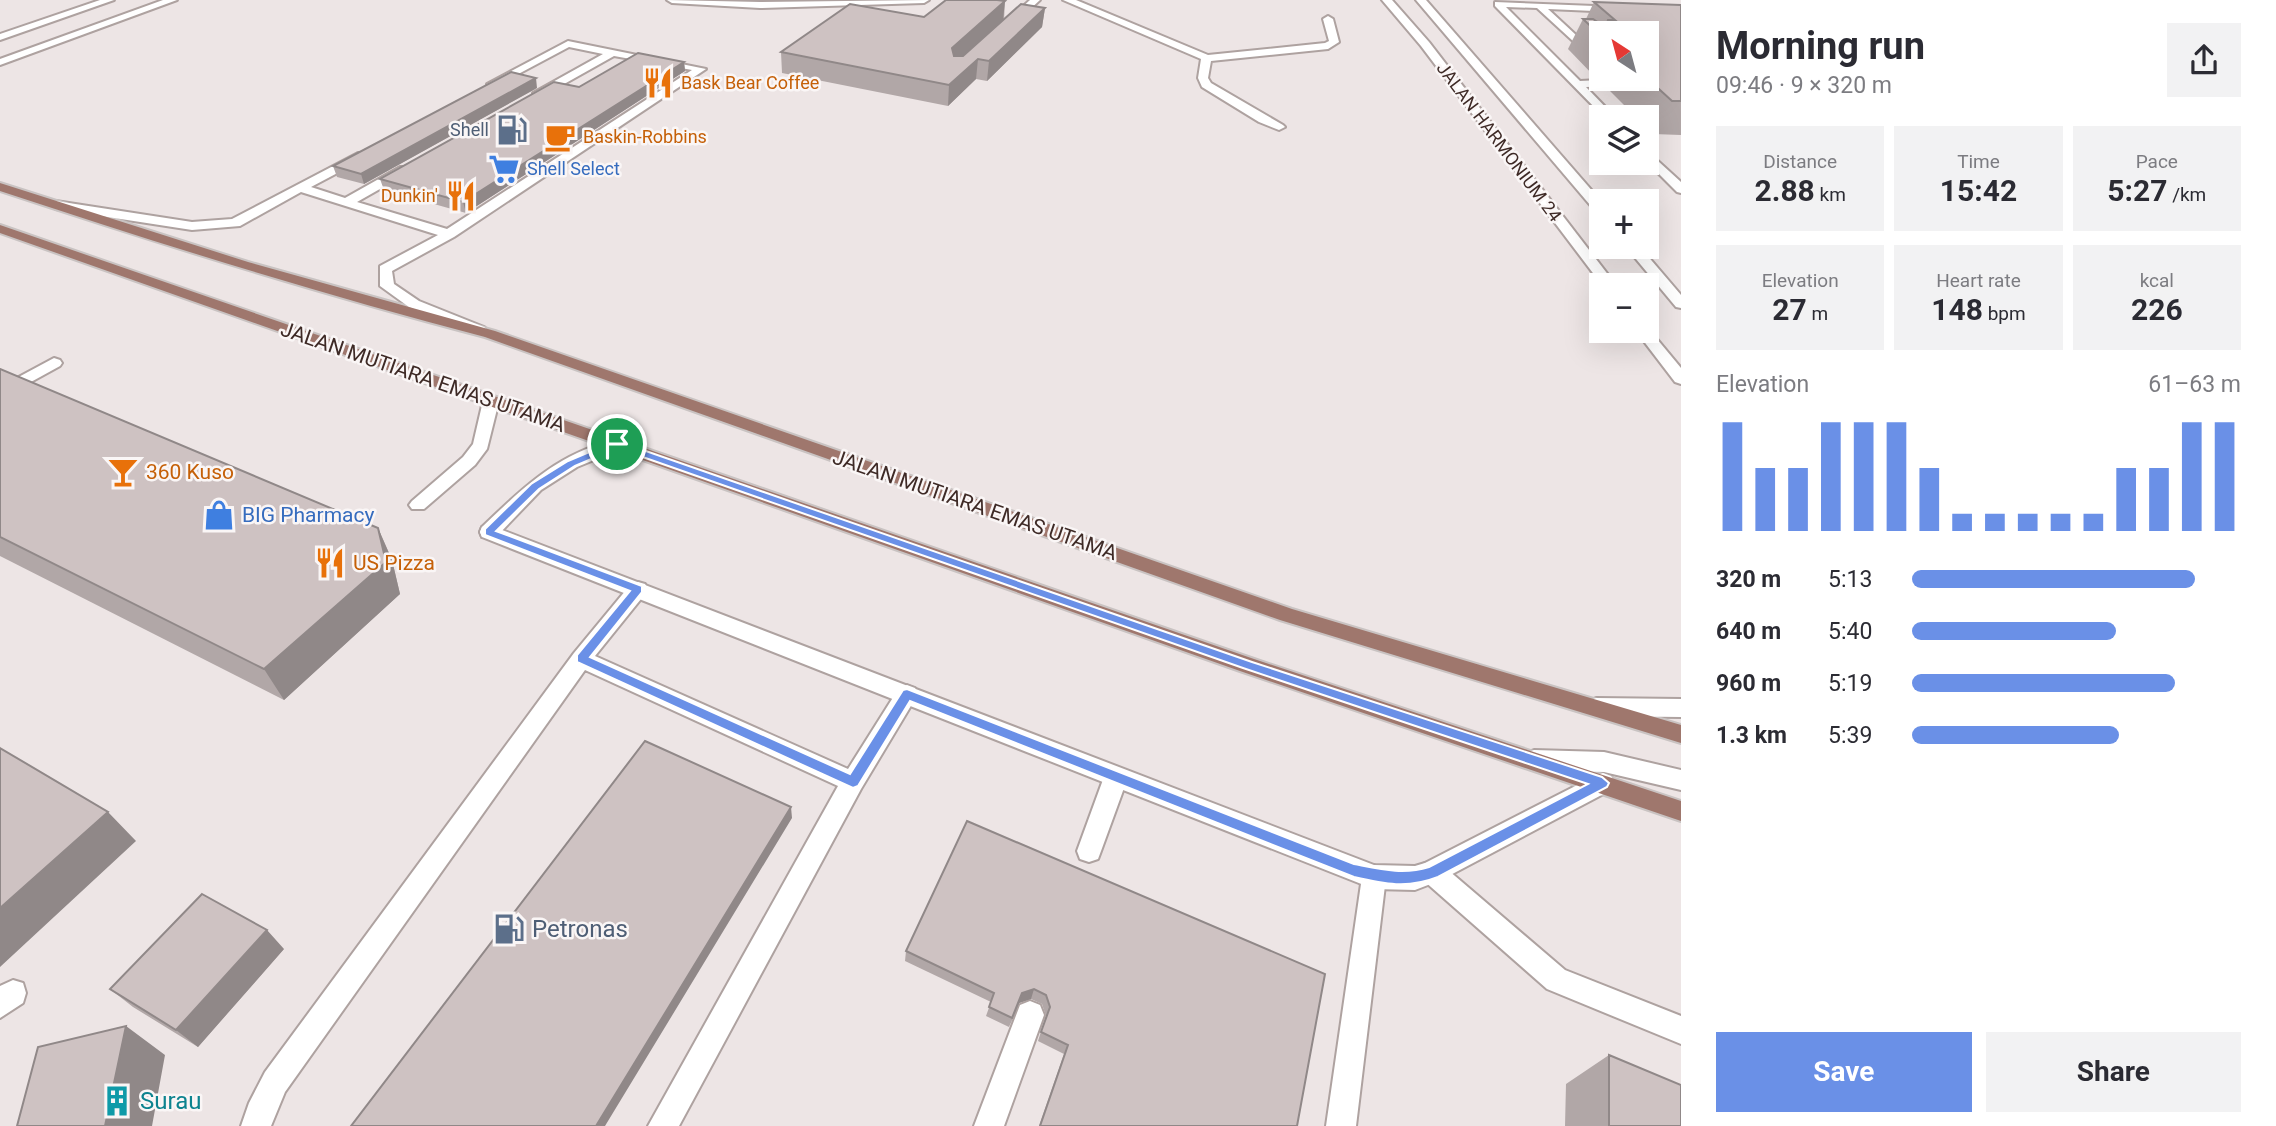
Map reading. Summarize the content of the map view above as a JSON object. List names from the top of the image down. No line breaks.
{"streets":{"main road":["JALAN MUTIARA EMAS UTAMA"],"street":["JALAN HARMONIUM 24"]},"places":{"restaurant":["Bask Bear Coffee","Dunkin'","US Pizza"],"fuel station":["Shell","Petronas"],"cafe":["Baskin-Robbins"],"supermarket":["Shell Select"],"bar":["360 Kuso"],"shop":["BIG Pharmacy"],"building":["Surau"]},"north":"top left","page":{"heading":["Morning run","09:46 · 9 × 320 m"],"map_buttons":["+","−"],"stats":[["Distance","2.88 km"],["Time","15:42"],["Pace","5:27 /km"],["Elevation","27 m"],["Heart rate","148 bpm"],["kcal","226"]],"chart":["Elevation","61–63 m"],"list":[{"name":"320 m","note":"5:13"},{"name":"640 m","note":"5:40"},{"name":"960 m","note":"5:19"},{"name":"1.3 km","note":"5:39"}],"buttons":["Save","Share"]}}
